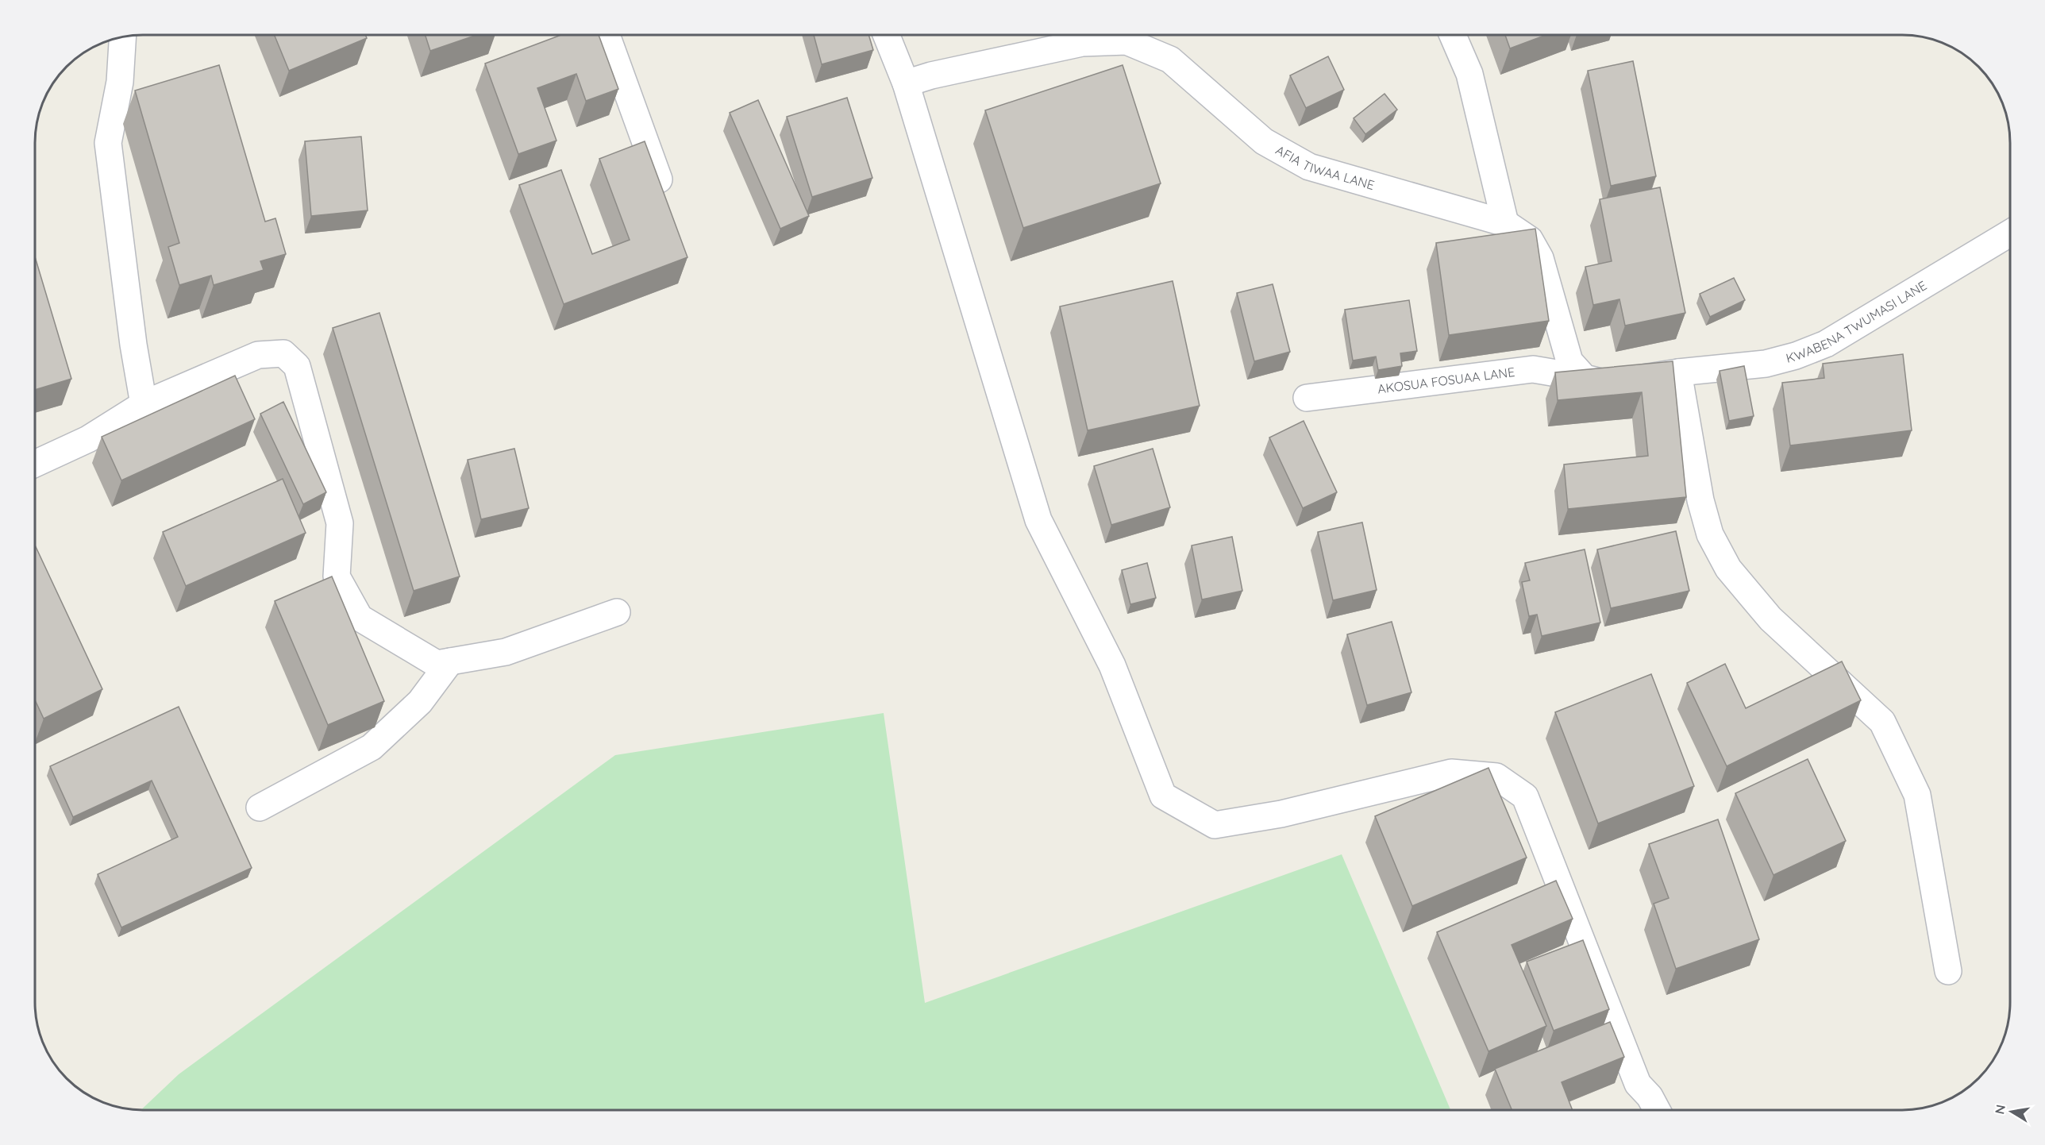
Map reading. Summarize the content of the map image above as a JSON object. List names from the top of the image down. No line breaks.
{"streets":{"street":["AFIA TIWAA LANE","KWABENA TWUMASI LANE","AKOSUA FOSUAA LANE"]},"crossings":[["AFIA TIWAA LANE","AKOSUA FOSUAA LANE"]],"north":"left"}
